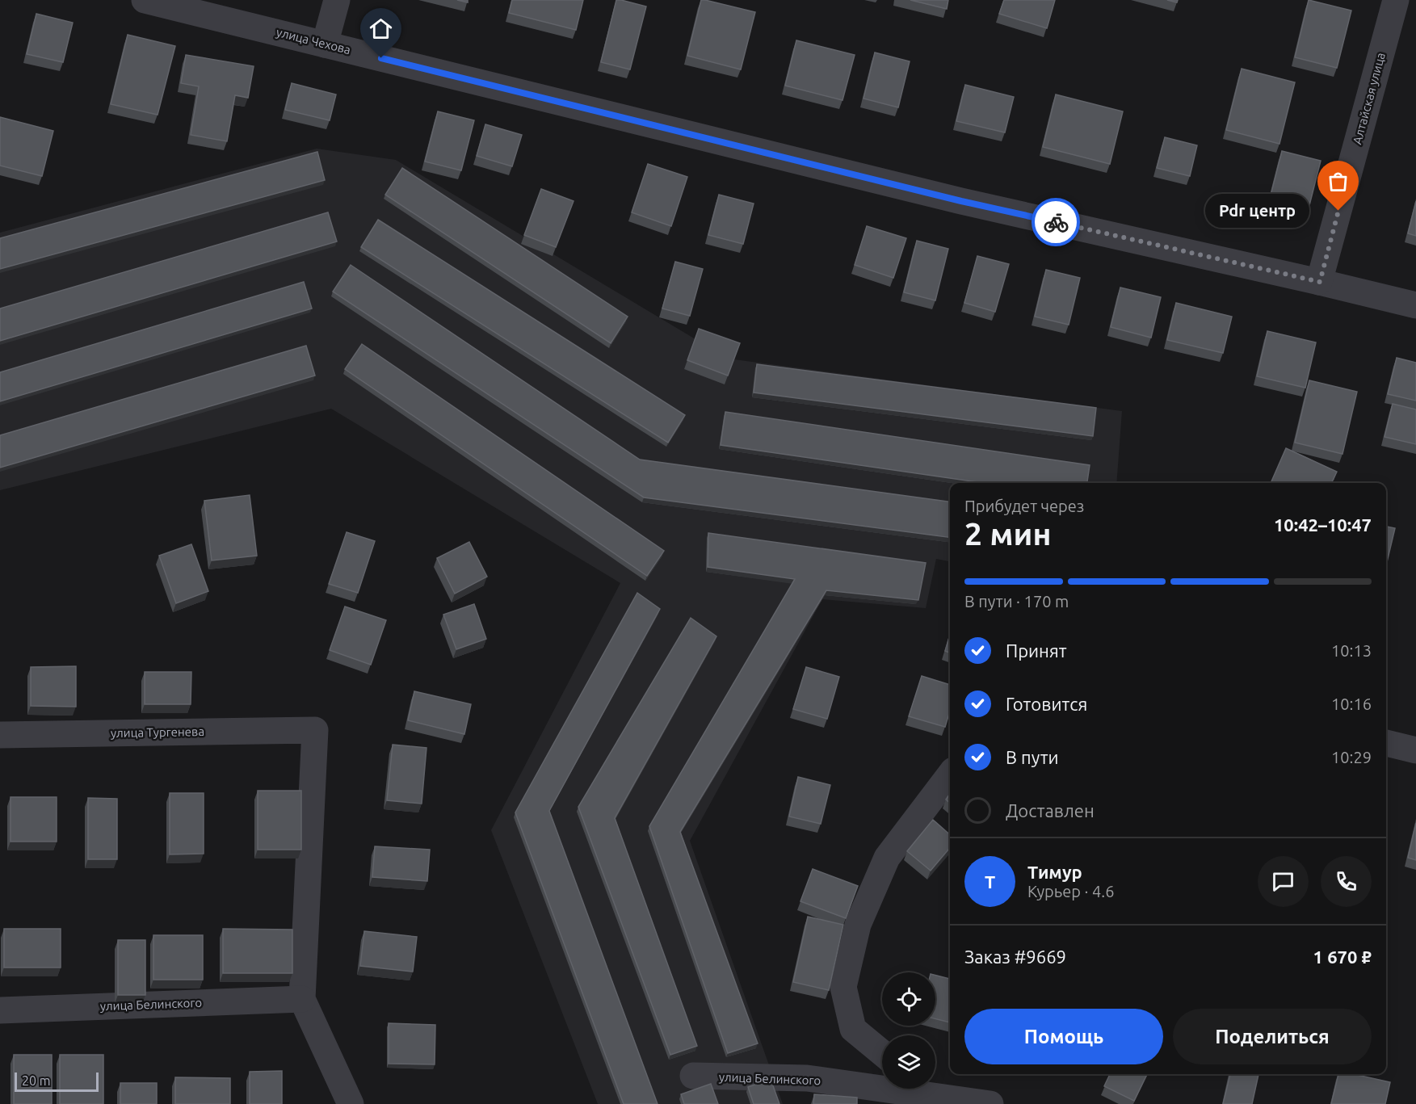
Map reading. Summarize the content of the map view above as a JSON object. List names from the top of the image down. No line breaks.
{"streets":{"street":["улица Чехова","Алтайская улица","улица Тургенева","улица Белинского"]},"crossings":[["улица Чехова","Алтайская улица"],["улица Тургенева","улица Белинского"]],"places":["Pdr центр"],"scale_bar":"20 m","page":{"bubble":"Pdr центр","heading":["2 мин","Прибудет через","10:42–10:47"],"panel":["Тимур","Курьер · 4.6","Заказ #9669","1 670 ₽"],"bar":"В пути · 170 m","list":[["Принят","10:13"],["Готовится","10:16"],["В пути","10:29"],"Доставлен"],"round":"Т","buttons":["Помощь","Поделиться"],"scale":"20 m"}}
